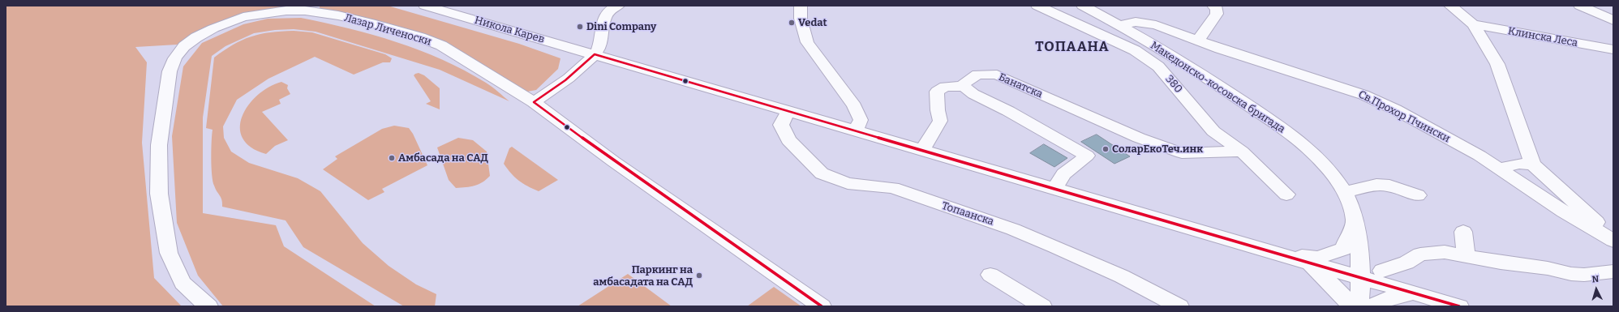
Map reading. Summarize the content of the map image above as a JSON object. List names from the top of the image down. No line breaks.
{"streets":{"street":["Лазар Личеноски","Никола Карев","Клинска Леса","380","Банатска","Македонско-косовска бригада","Св.Прохор Пчински","Топаанска"]},"crossings":[["Никола Карев","Топаанска"],["380","Банатска"],["Македонско-косовска бригада","Св.Прохор Пчински"]],"districts":["ТОПААНА"],"places":["Vedat","Dini Company","СоларЕкоТеч.инк","Амбасада на САД","Паркинг на амбасадата на САД"],"north":"top"}
